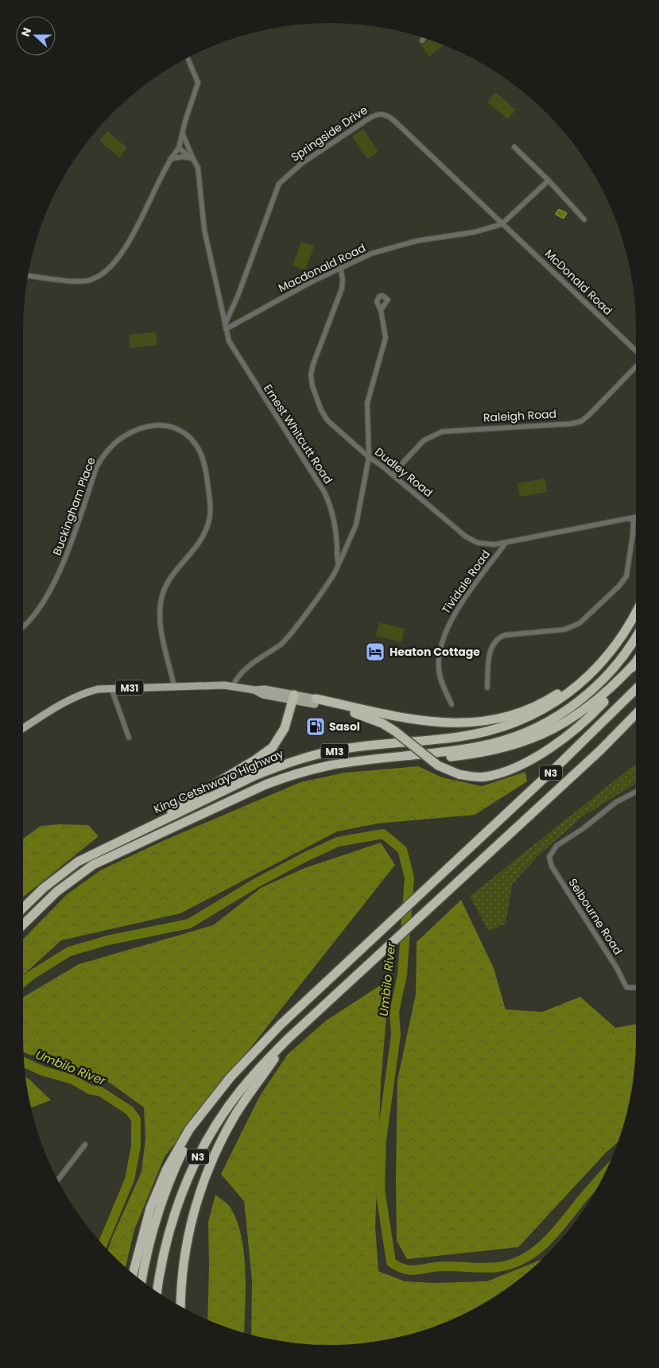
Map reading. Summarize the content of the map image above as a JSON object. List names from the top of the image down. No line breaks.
{"streets":{"highway":["M13","N3","King Cetshwayo Highway"],"main road":["M31"],"street":["Springside Drive","Macdonald Road","McDonald Road","Raleigh Road","Ernest Whitcutt Road","Dudley Road","Buckingham Place","Tividale Road","Selbourne Road"]},"crossings":[["Springside Drive","Macdonald Road"],["Springside Drive","McDonald Road"],["Springside Drive","Ernest Whitcutt Road"],["Macdonald Road","McDonald Road"],["Macdonald Road","Ernest Whitcutt Road"],["Macdonald Road","Dudley Road"],["Raleigh Road","Dudley Road"],["Dudley Road","Tividale Road"],["Buckingham Place","M31"]],"water":["Umbilo River"],"places":{"hotel":["Heaton Cottage"],"fuel station":["Sasol"]},"north":"left"}
